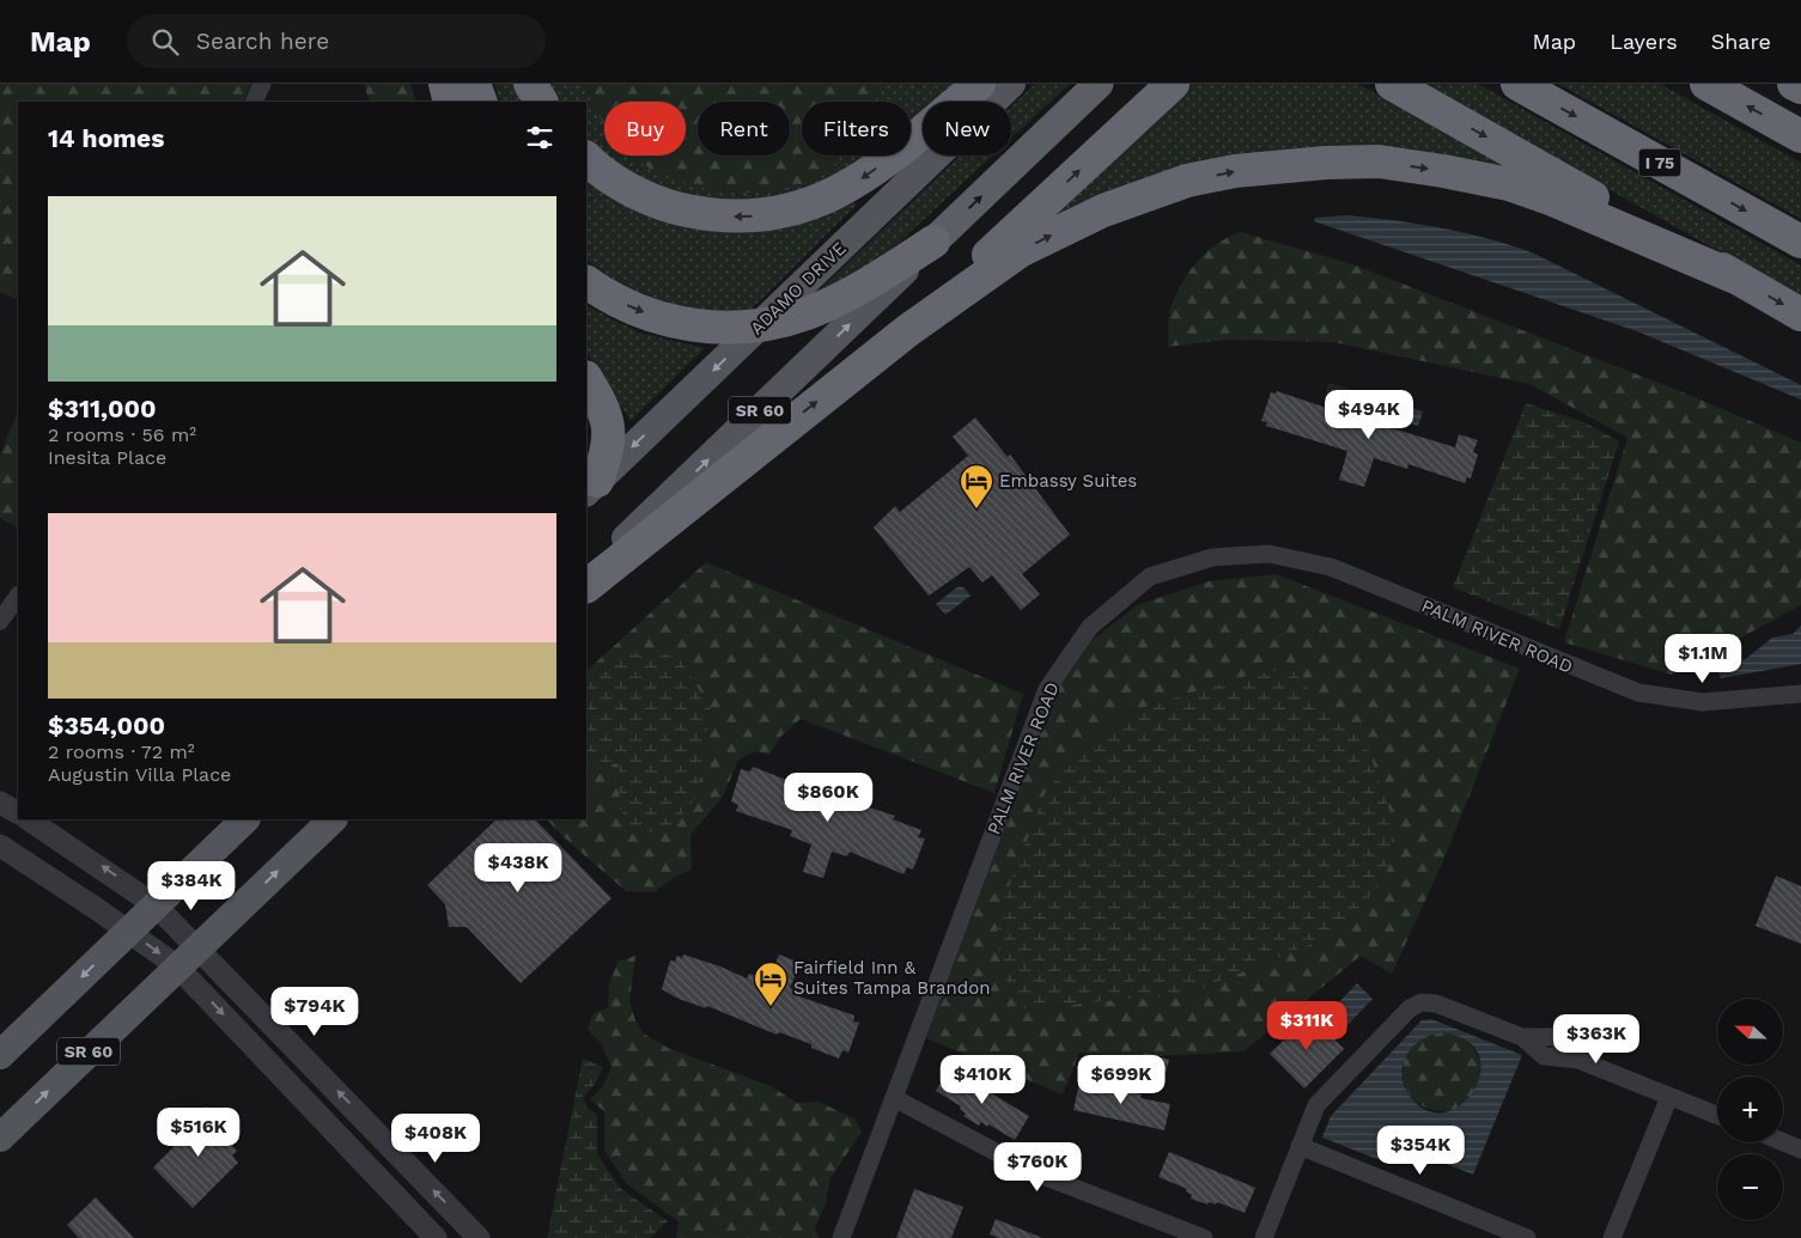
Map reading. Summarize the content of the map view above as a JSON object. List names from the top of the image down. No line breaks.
{"streets":{"highway":["I 75","SR 60"],"main road":["ADAMO DRIVE"],"street":["PALM RIVER ROAD"]},"places":{"hotel":["Embassy Suites","Fairfield Inn & Suites Tampa Brandon"]},"north":"left","page":{"header":"Map","search":"Search here","nav":["Map","Layers","Share"],"chip":["Buy","Rent","Filters","New"],"heading":"14 homes","list":[{"name":"$311,000","note":"2 rooms · 56 m² · Inesita Place"},{"name":"$354,000","note":"2 rooms · 72 m² · Augustin Villa Place"}],"price":["$494K","$1.1M","$860K","$438K","$384K","$794K","$311K","$363K","$410K","$699K","$516K","$408K","$354K","$760K"],"map_buttons":["+","−"]}}
